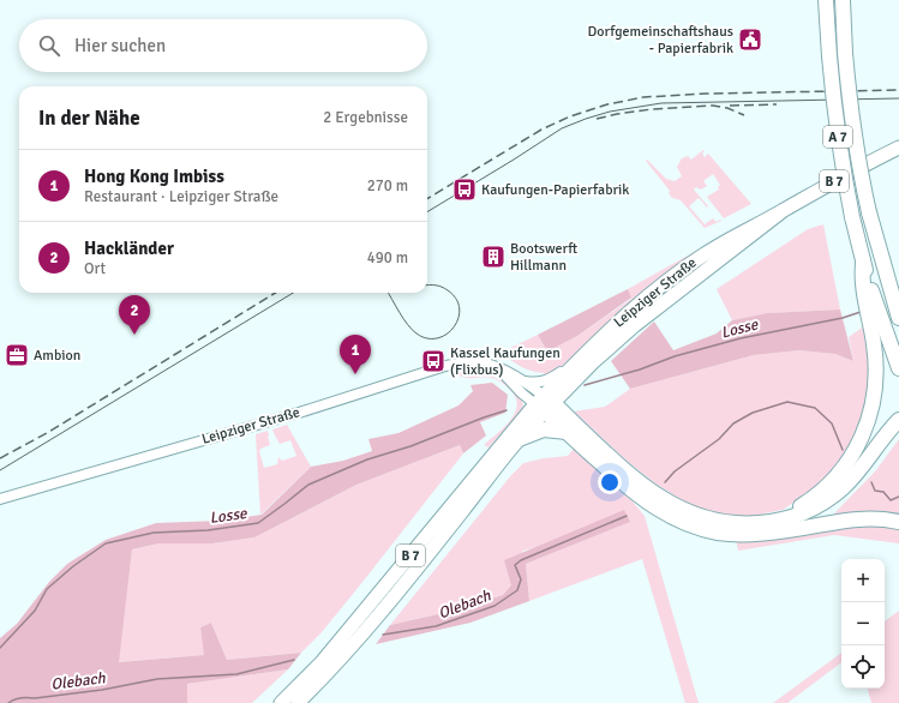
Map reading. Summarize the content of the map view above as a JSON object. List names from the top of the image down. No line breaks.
{"streets":{"highway":["A 7"],"main road":["B 7","Leipziger Straße"]},"crossings":[["B 7","Leipziger Straße"]],"water":["Losse","Olebach"],"places":{"public building":["Dorfgemeinschaftshaus - Papierfabrik"],"bus stop":["Kaufungen-Papierfabrik","Kassel Kaufungen (Flixbus)"],"building":["Bootswerft Hillmann"],"office":["Ambion"]},"page":{"search":"Hier suchen","heading":["In der Nähe","2 Ergebnisse"],"list":[{"mark":"1","name":"Hong Kong Imbiss","note":"Restaurant · Leipziger Straße","value":"270 m"},{"mark":"2","name":"Hackländer","note":"Ort","value":"490 m"}],"pins":["2","1"],"map_buttons":["+","−"]}}
